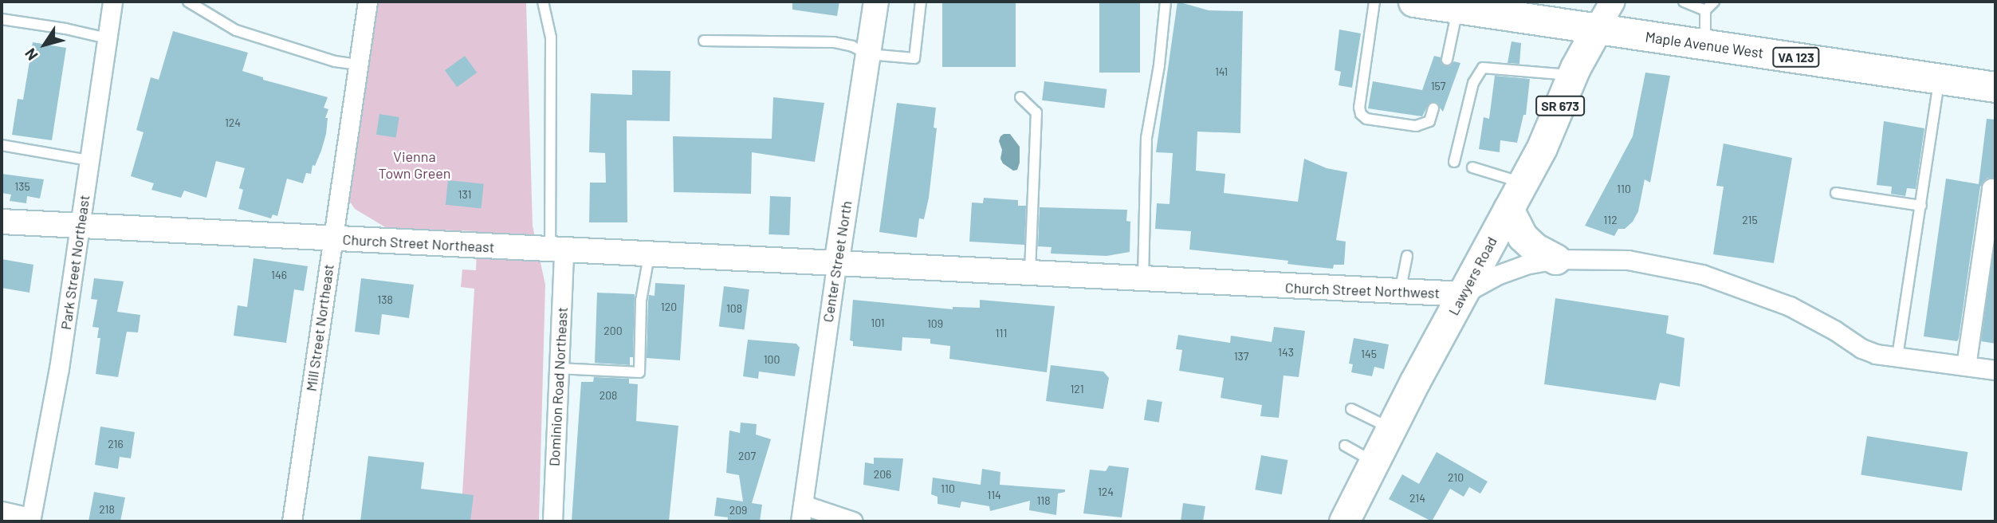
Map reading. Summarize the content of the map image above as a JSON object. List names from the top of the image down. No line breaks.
{"streets":{"main road":["Maple Avenue West","VA 123","SR 673","Lawyers Road"],"street":["Church Street Northeast","Center Street North","Park Street Northeast","Church Street Northwest","Mill Street Northeast","Dominion Road Northeast"]},"crossings":[["Maple Avenue West","Lawyers Road"],["Church Street Northeast","Center Street North"],["Church Street Northeast","Park Street Northeast"],["Church Street Northeast","Church Street Northwest"],["Church Street Northeast","Mill Street Northeast"],["Church Street Northeast","Dominion Road Northeast"],["Center Street North","Church Street Northwest"],["Lawyers Road","Church Street Northwest"]],"parks":["Vienna Town Green"],"house_numbers":["141","157","124","135","110","131","112","215","146","138","120","108","101","109","200","111","143","145","137","100","121","208","216","207","206","210","110","124","114","214","118","218","209"],"north":"bottom left"}
